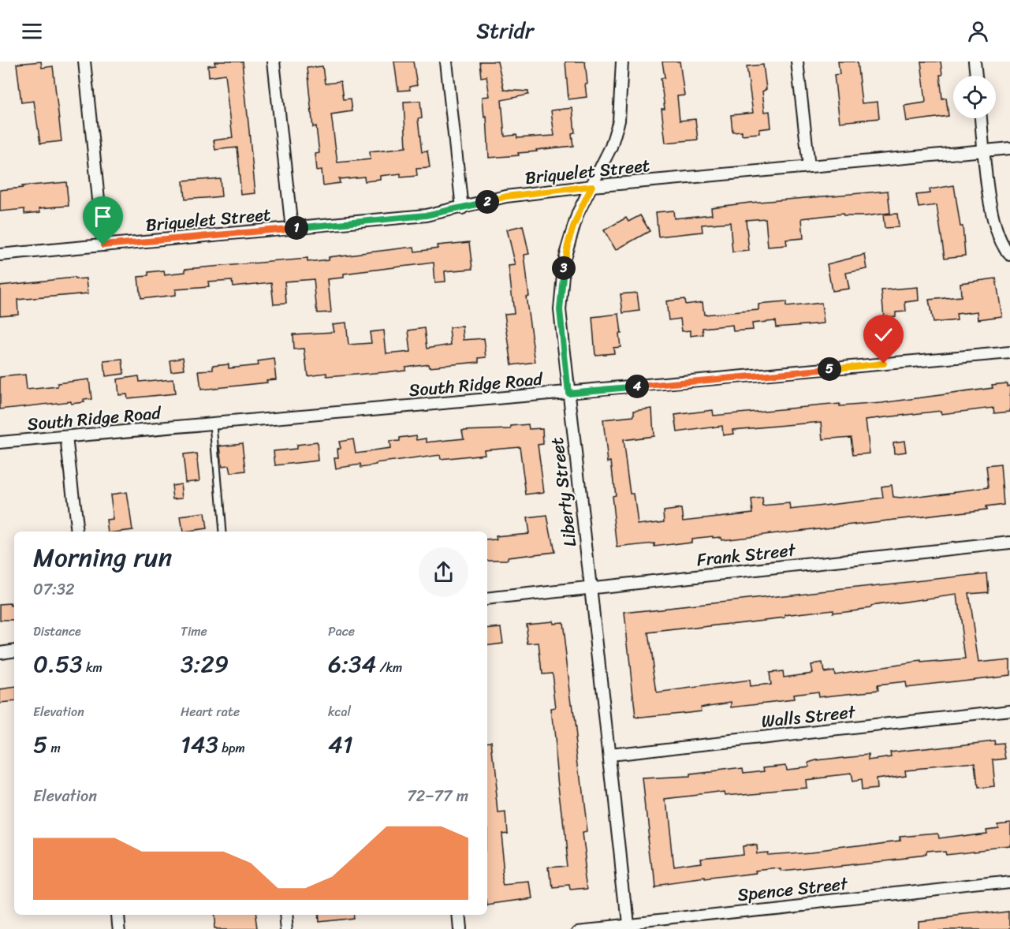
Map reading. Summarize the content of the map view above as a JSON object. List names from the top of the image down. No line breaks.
{"streets":{"street":["Briquelet Street","South Ridge Road","Liberty Street","Frank Street","Walls Street","Spence Street"]},"crossings":[["Briquelet Street","Liberty Street"],["South Ridge Road","Liberty Street"],["Liberty Street","Frank Street"],["Liberty Street","Walls Street"],["Liberty Street","Spence Street"]],"page":{"header":"Stridr","pins":["2","1","3","5","4"],"heading":["Morning run","07:32"],"stats":[["Distance","0.53 km"],["Time","3:29"],["Pace","6:34 /km"],["Elevation","5 m"],["Heart rate","143 bpm"],["kcal","41"]],"chart":["Elevation","72–77 m"]}}
